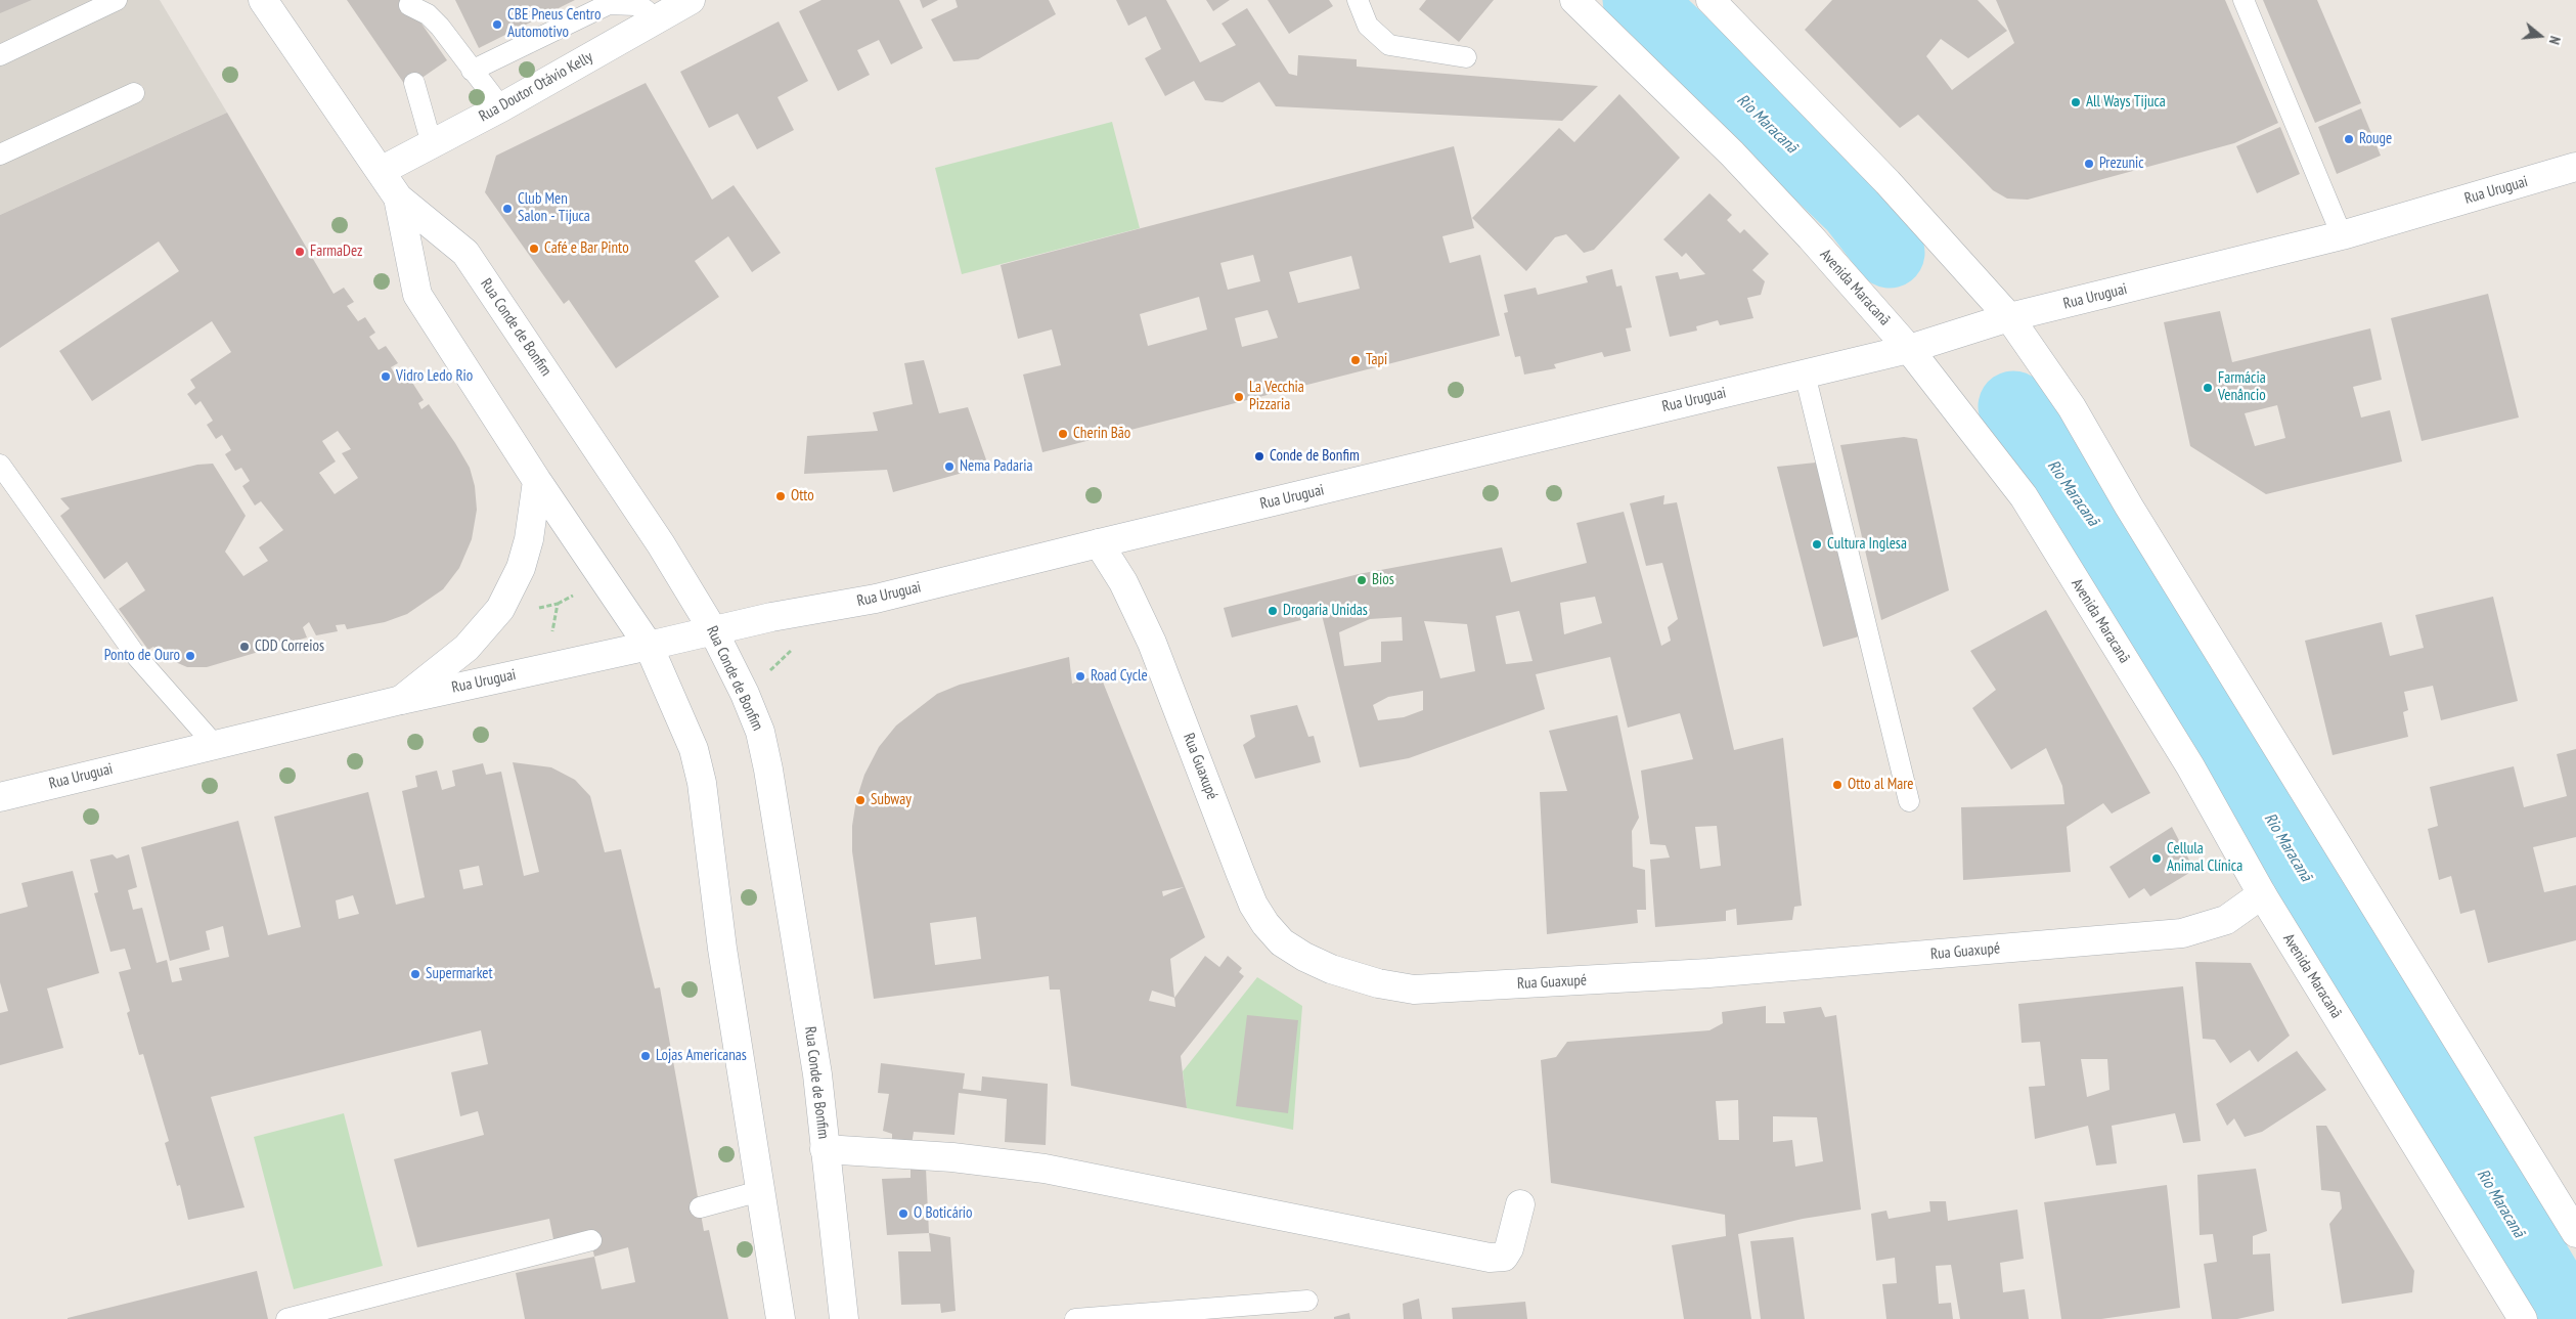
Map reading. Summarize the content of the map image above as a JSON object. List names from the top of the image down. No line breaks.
{"streets":{"main road":["Rua Doutor Otávio Kelly","Rua Uruguai","Avenida Maracanã","Rua Conde de Bonfim","Rua Guaxupé"]},"crossings":[["Rua Doutor Otávio Kelly","Rua Conde de Bonfim"],["Rua Uruguai","Avenida Maracanã"],["Rua Uruguai","Rua Conde de Bonfim"],["Rua Uruguai","Rua Guaxupé"],["Avenida Maracanã","Rua Guaxupé"]],"water":["Rio Maracanã"],"places":["CBE Pneus Centro Automotivo","All Ways Tijuca","Rouge","Prezunic","Club Men Salon - Tijuca","Café e Bar Pinto","FarmaDez","Tapi","Vidro Ledo Rio","Farmácia Venâncio","La Vecchia Pizzaria","Cherin Bão","Conde de Bonfim","Nema Padaria","Otto","Cultura Inglesa","Bios","Drogaria Unidas","CDD Correios","Ponto de Ouro","Road Cycle","Otto al Mare","Subway","Cellula Animal Clínica","Supermarket","Lojas Americanas","O Boticário"],"north":"right"}
